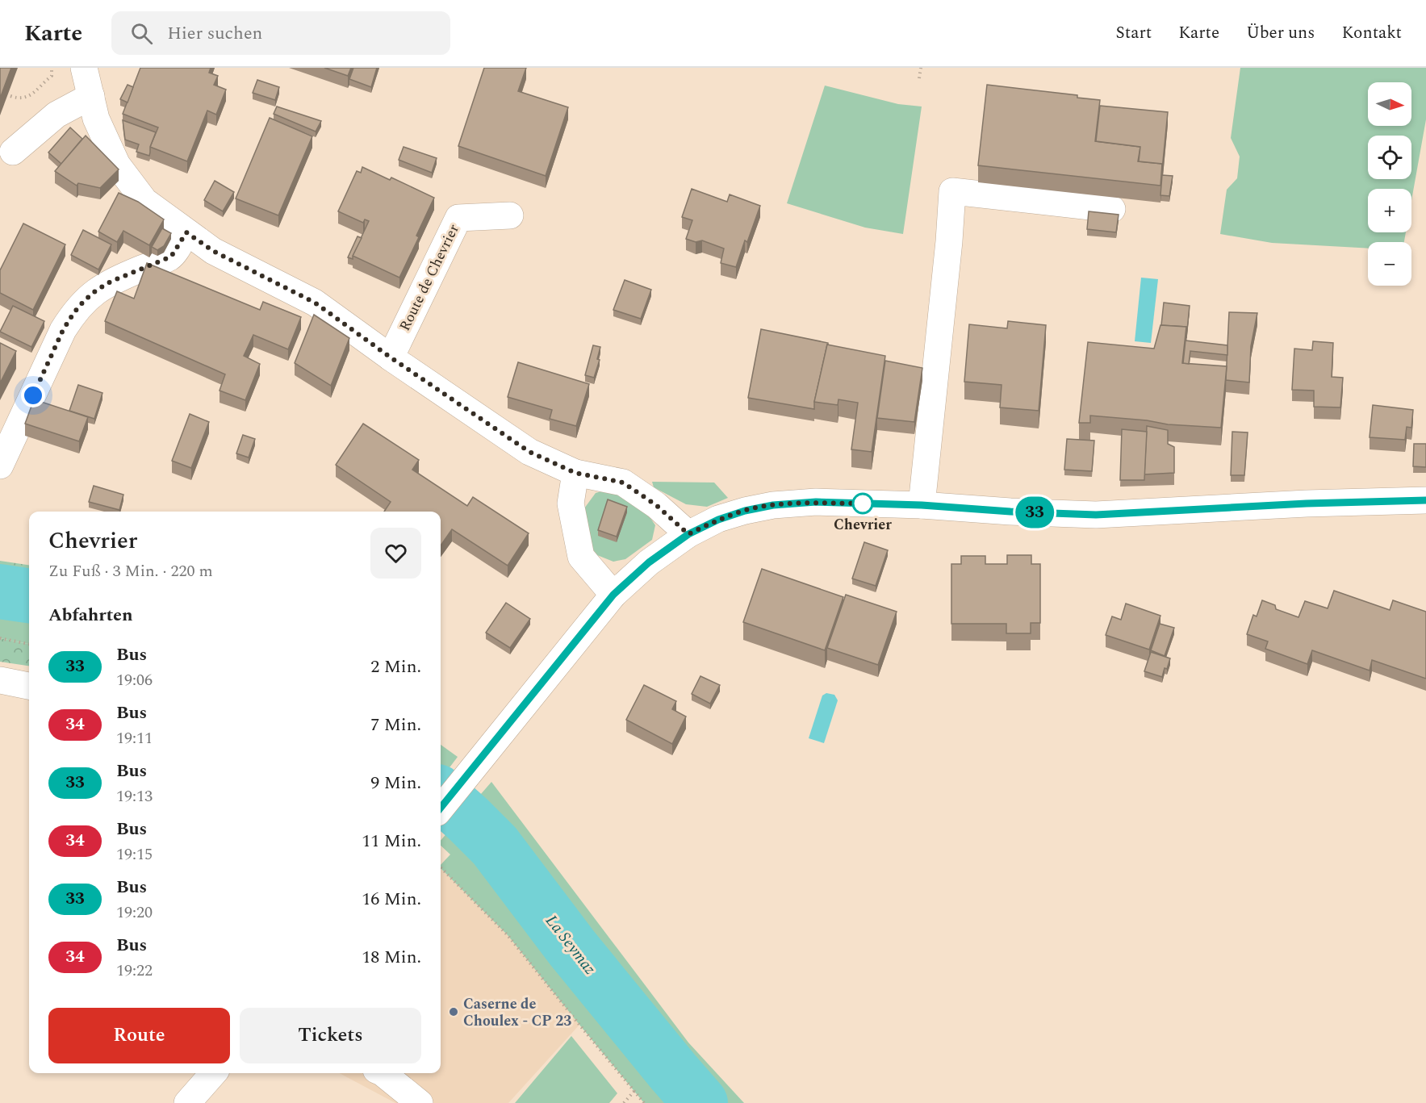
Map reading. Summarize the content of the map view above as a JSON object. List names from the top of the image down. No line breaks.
{"streets":{"street":["Route de Chevrier"]},"water":["La Seymaz"],"places":["Chevrier","Caserne de Choulex - CP 23"],"lines":["bus line 33"],"north":"right","page":{"header":"Karte","search":"Hier suchen","nav":["Start","Karte","Über uns","Kontakt"],"on_map":"33","map_buttons":["+","−"],"heading":[["Chevrier","Zu Fuß · 3 Min. · 220 m"],"Abfahrten"],"list":[{"mark":"33","name":"Bus","note":"19:06","value":"2 Min."},{"mark":"34","name":"Bus","note":"19:11","value":"7 Min."},{"mark":"33","name":"Bus","note":"19:13","value":"9 Min."},{"mark":"34","name":"Bus","note":"19:15","value":"11 Min."},{"mark":"33","name":"Bus","note":"19:20","value":"16 Min."},{"mark":"34","name":"Bus","note":"19:22","value":"18 Min."}],"buttons":["Route","Tickets"]}}
